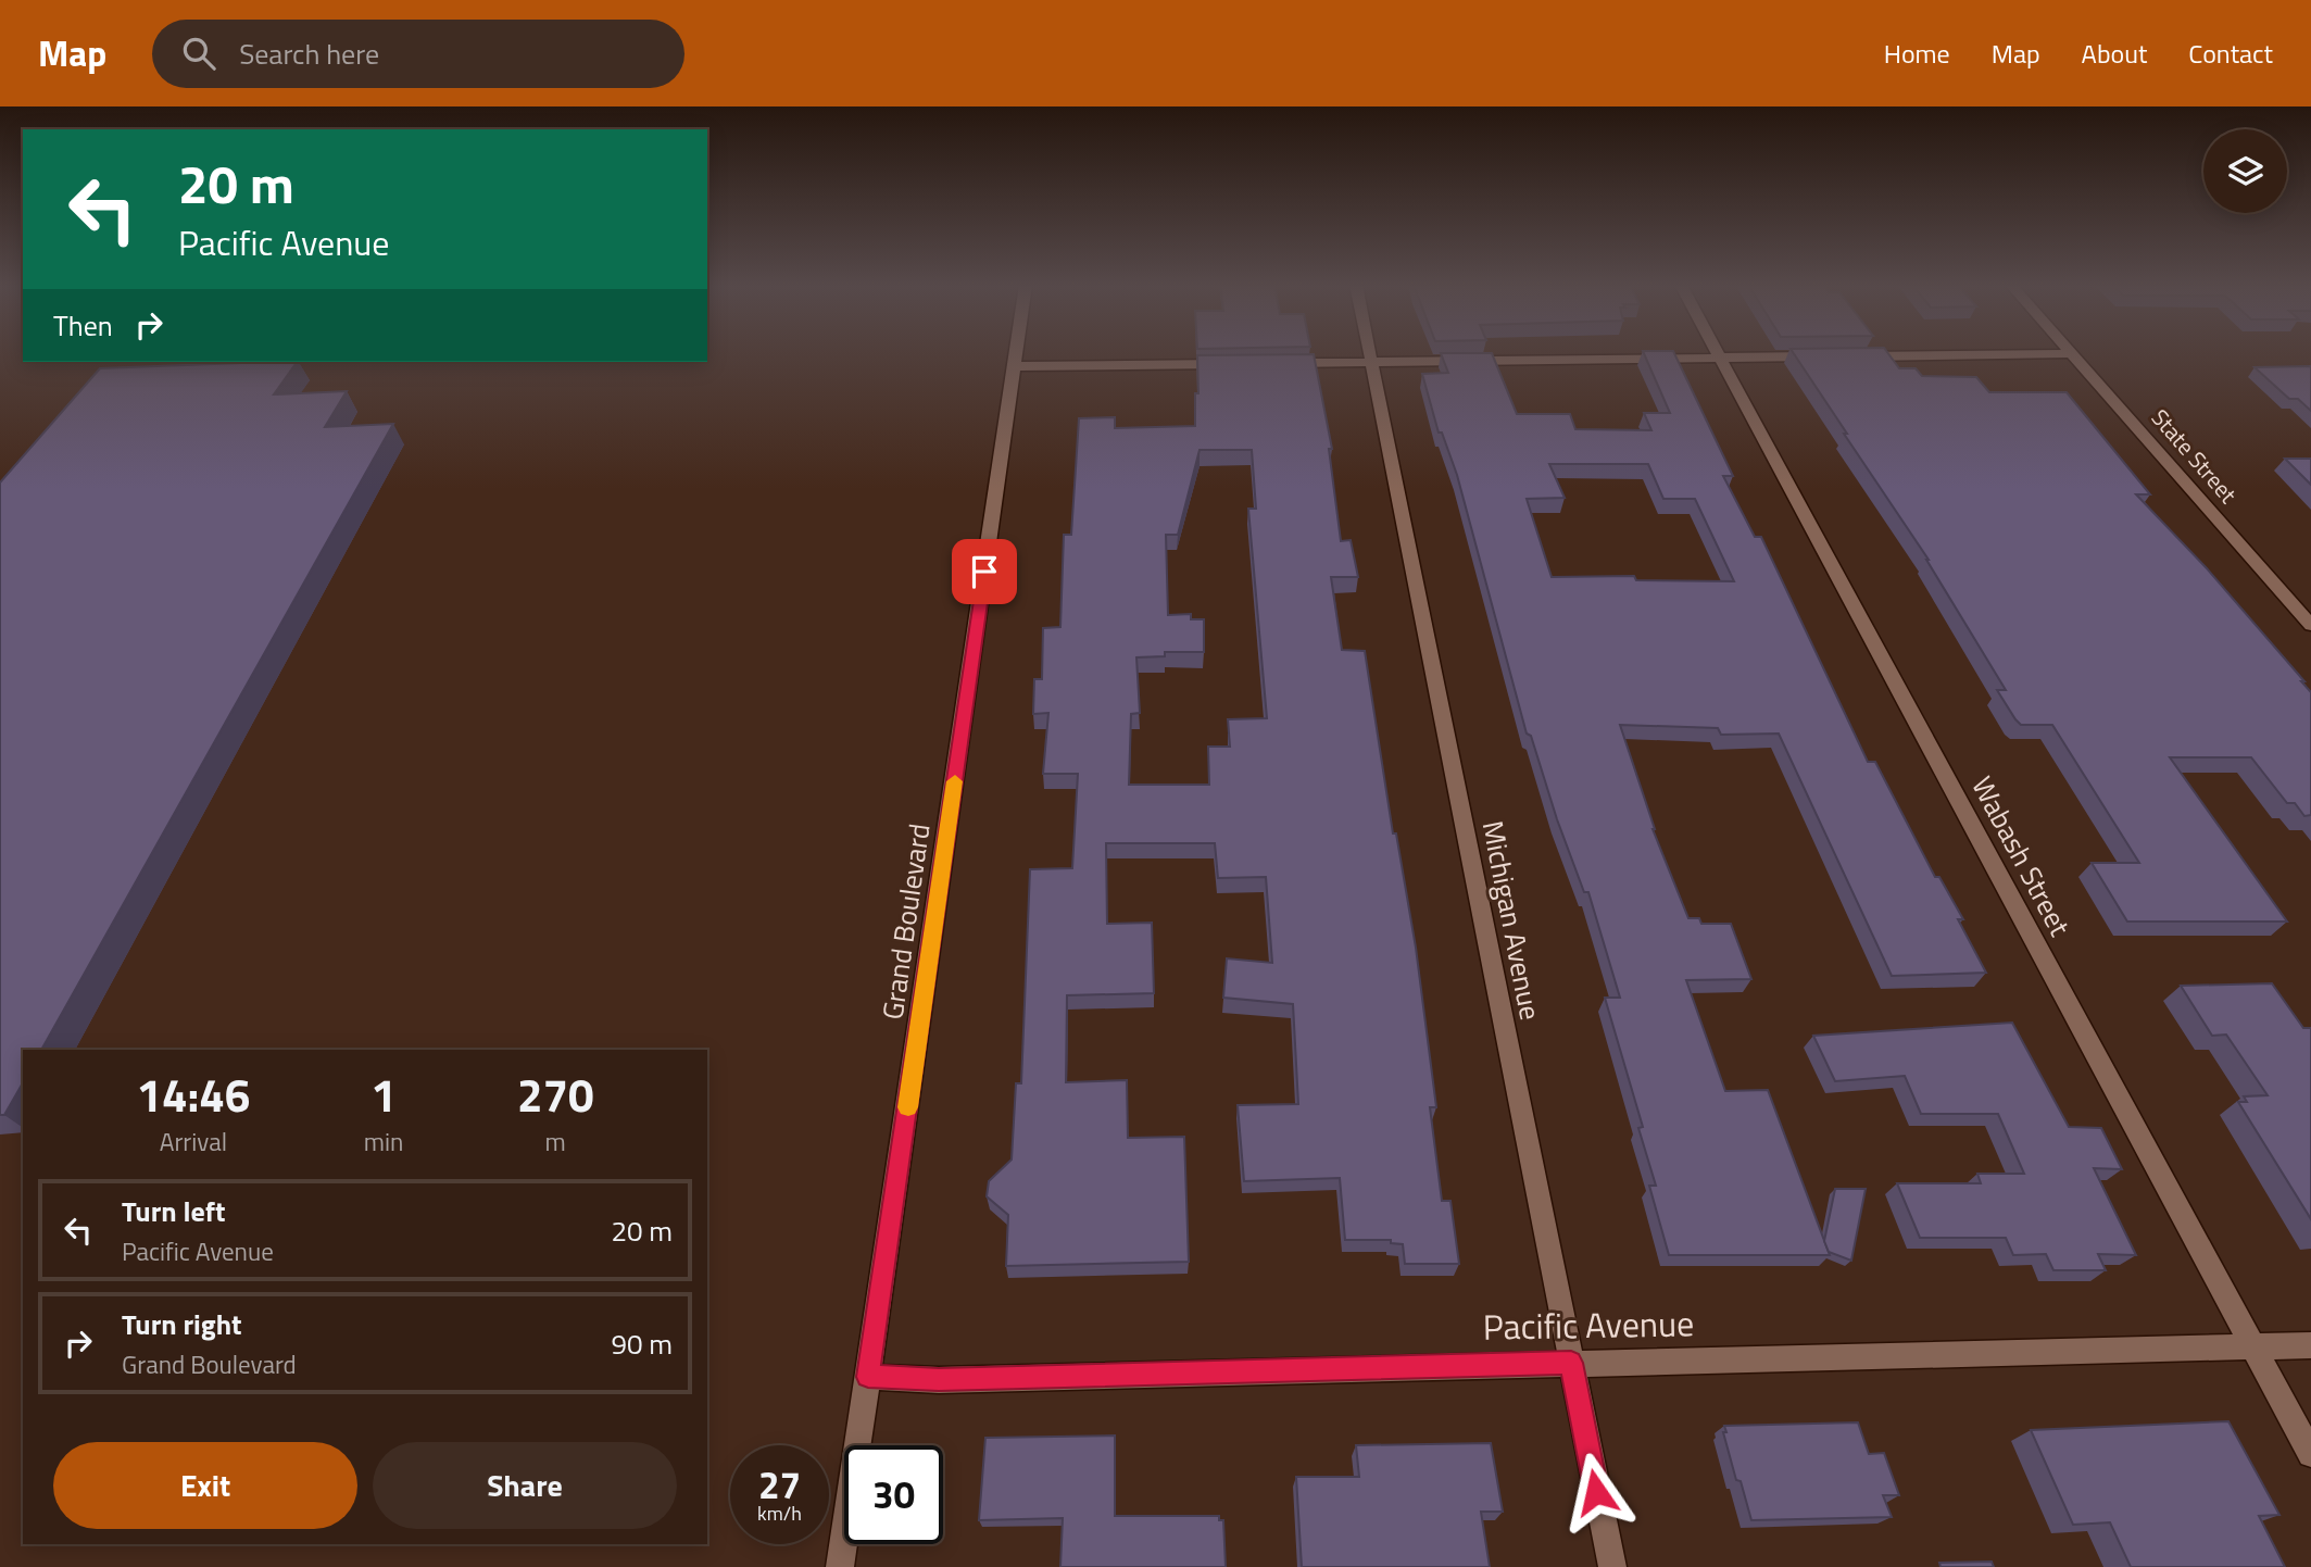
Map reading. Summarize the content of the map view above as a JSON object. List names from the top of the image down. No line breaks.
{"streets":{"street":["State Street","Wabash Street","Michigan Avenue","Grand Boulevard","Pacific Avenue"]},"crossings":[["Wabash Street","Pacific Avenue"],["Michigan Avenue","Pacific Avenue"],["Grand Boulevard","Pacific Avenue"]],"page":{"header":"Map","search":"Search here","nav":["Home","Map","About","Contact"],"turn":["20 m","Pacific Avenue"],"then":"Then","eta":["14:46","Arrival","1","min","270","m"],"list":[{"name":"Turn left","note":"Pacific Avenue","value":"20 m"},{"name":"Turn right","note":"Grand Boulevard","value":"90 m"}],"buttons":["Exit","Share"],"speed":"27 km/h","limit":"30"}}
